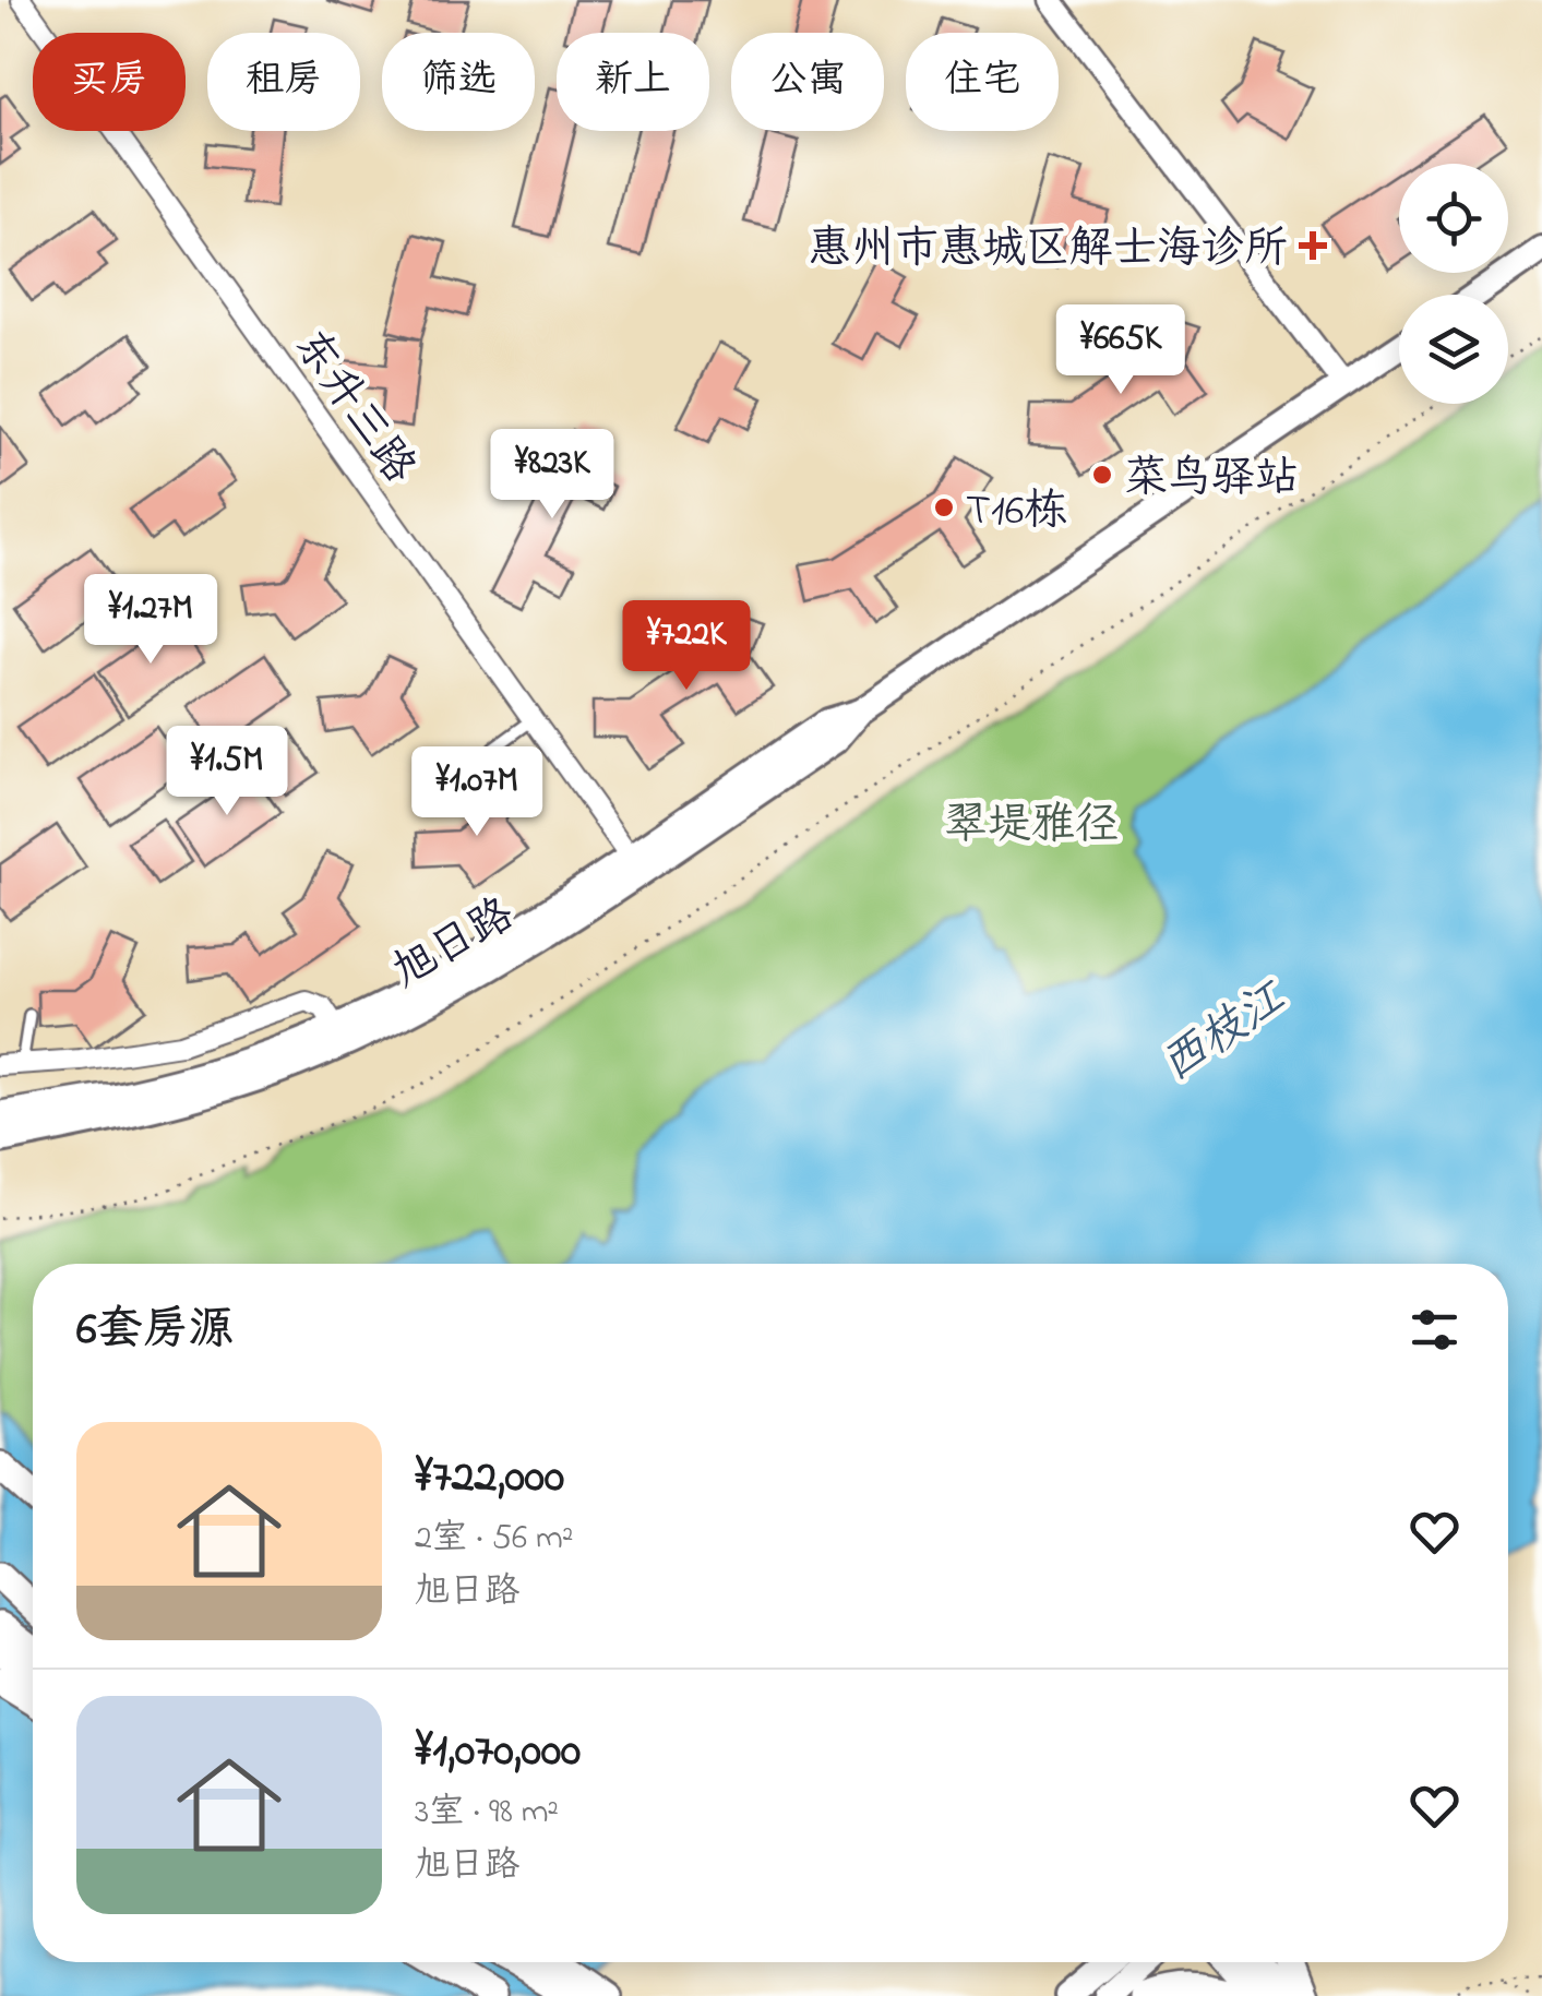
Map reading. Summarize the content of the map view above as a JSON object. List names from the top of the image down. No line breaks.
{"streets":{"main road":["旭日路"],"street":["东升三路"]},"crossings":[["东升三路","旭日路"]],"water":["西枝江"],"parks":["翠堤雅径"],"places":{"health":["惠州市惠城区解士海诊所"],"other":["菜鸟驿站","T16栋"]},"page":{"chip":["买房","租房","筛选","新上","公寓","住宅"],"price":["¥665K","¥823K","¥1.27M","¥722K","¥1.5M","¥1.07M"],"heading":"6套房源","list":[{"name":"¥722,000","note":"2室 · 56 m² · 旭日路"},{"name":"¥1,070,000","note":"3室 · 98 m² · 旭日路"}]}}
